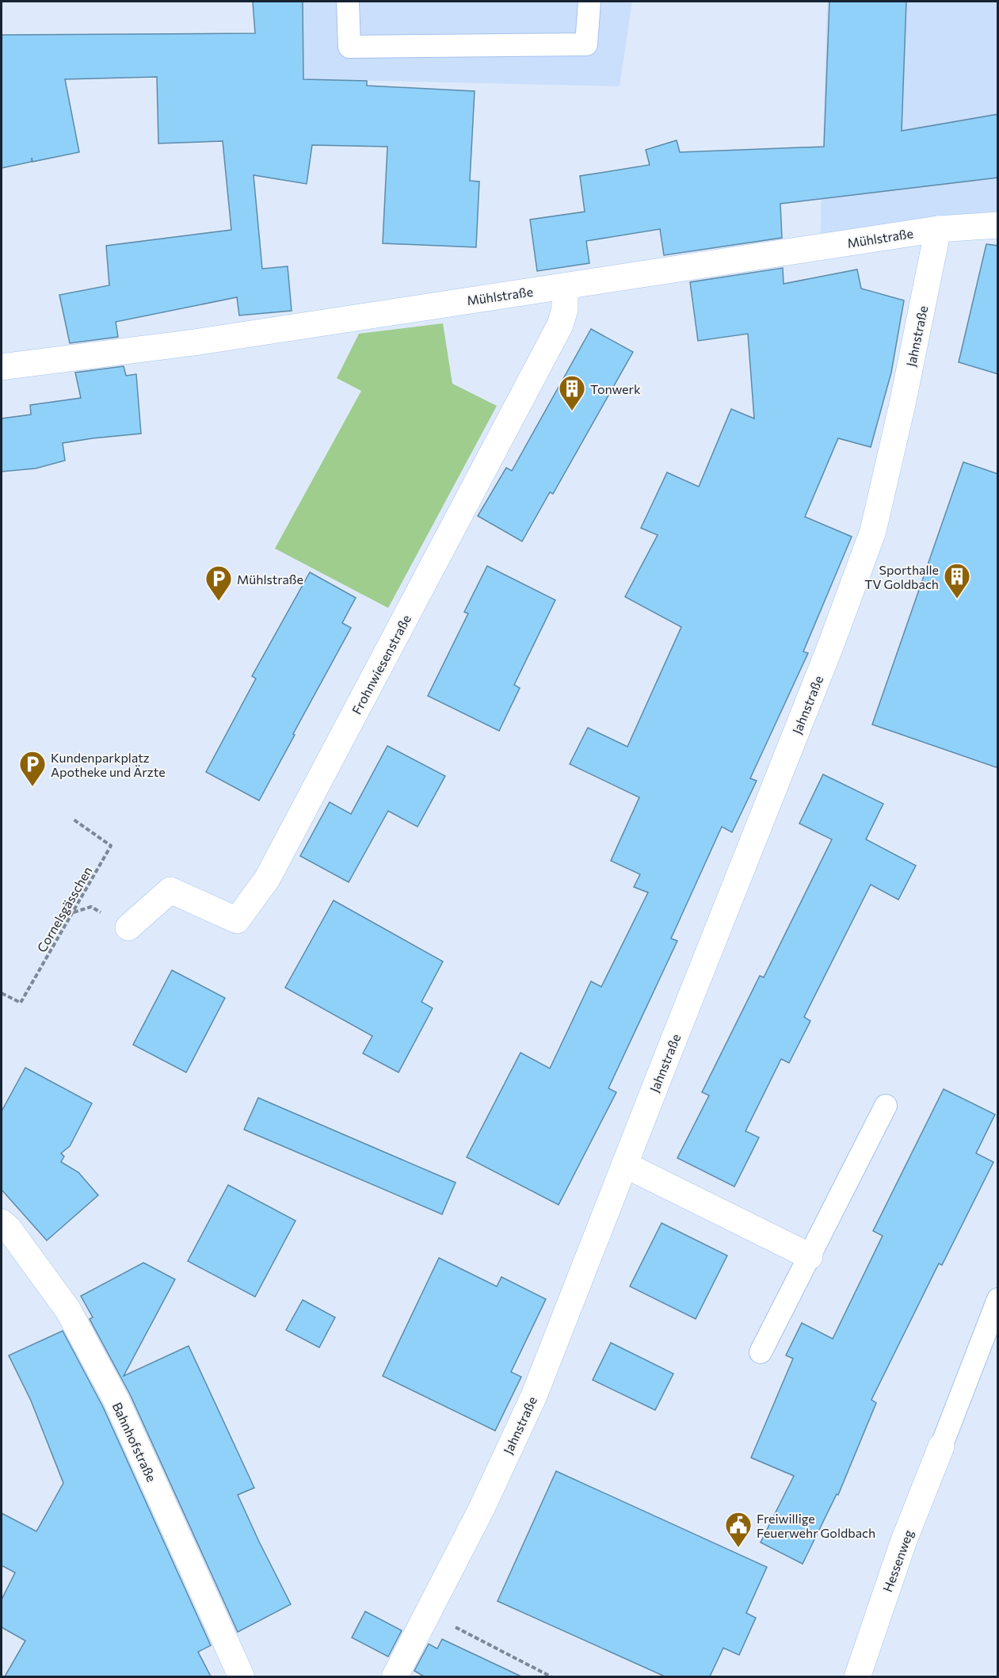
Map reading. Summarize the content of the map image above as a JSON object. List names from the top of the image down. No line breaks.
{"streets":{"street":["Mühlstraße","Jahnstraße","Frohnwiesenstraße","Bahnhofstraße","Hessenweg"],"path":["Cornelsgässchen"]},"crossings":[["Mühlstraße","Jahnstraße"],["Mühlstraße","Frohnwiesenstraße"]],"places":{"building":["Tonwerk","Sporthalle TV Goldbach"],"parking":["Mühlstraße","Kundenparkplatz Apotheke und Ärzte"],"public building":["Freiwillige Feuerwehr Goldbach"]}}
